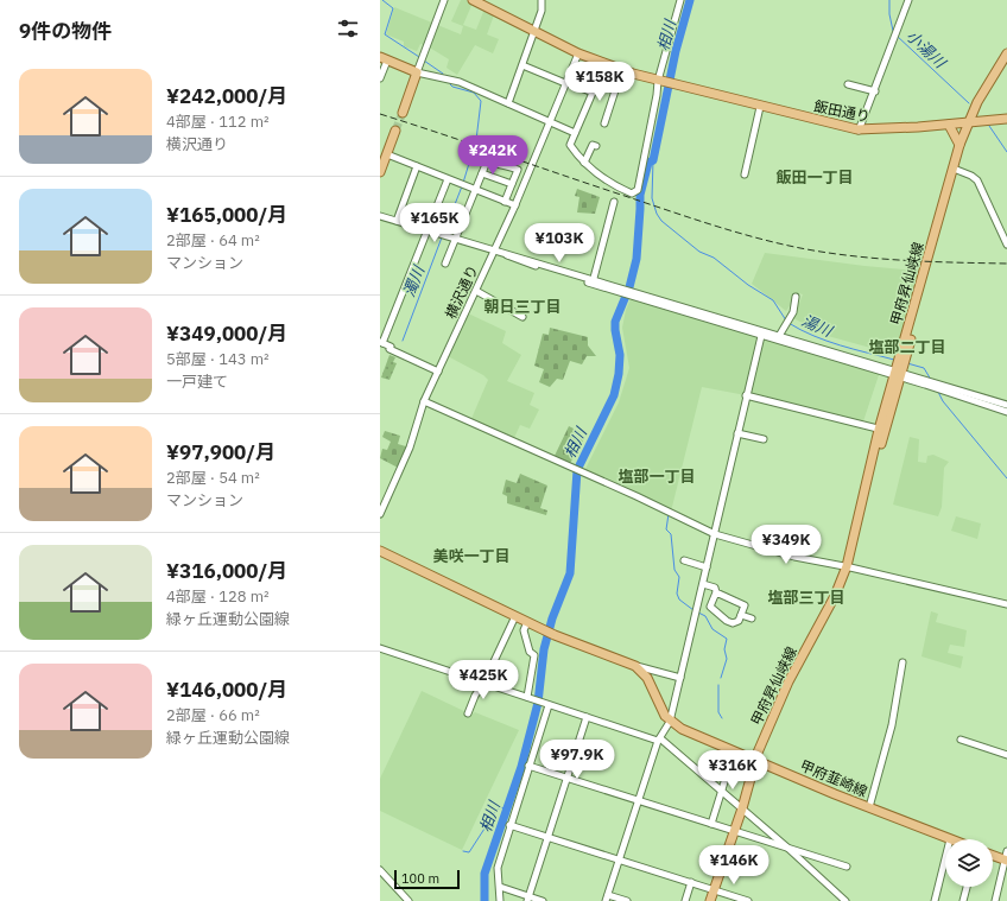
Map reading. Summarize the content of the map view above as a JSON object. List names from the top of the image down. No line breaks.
{"streets":{"main road":["飯田通り","甲府昇仙峡線","甲府韮崎線"],"street":["横沢通り"]},"crossings":[["飯田通り","甲府昇仙峡線"],["甲府昇仙峡線","甲府韮崎線"]],"districts":["飯田一丁目","朝日三丁目","塩部二丁目","塩部一丁目","美咲一丁目","塩部三丁目"],"water":["相川","小湯川","濁川","湯川"],"scale_bar":"100 m","page":{"heading":"9件の物件","list":[{"name":"¥242,000/月","note":"4部屋 · 112 m² · 横沢通り"},{"name":"¥165,000/月","note":"2部屋 · 64 m² · マンション"},{"name":"¥349,000/月","note":"5部屋 · 143 m² · 一戸建て"},{"name":"¥97,900/月","note":"2部屋 · 54 m² · マンション"},{"name":"¥316,000/月","note":"4部屋 · 128 m² · 緑ヶ丘運動公園線"},{"name":"¥146,000/月","note":"2部屋 · 66 m² · 緑ヶ丘運動公園線"}],"price":["¥158K","¥242K","¥165K","¥103K","¥349K","¥425K","¥97.9K","¥316K","¥146K"],"scale":"100 m"}}
